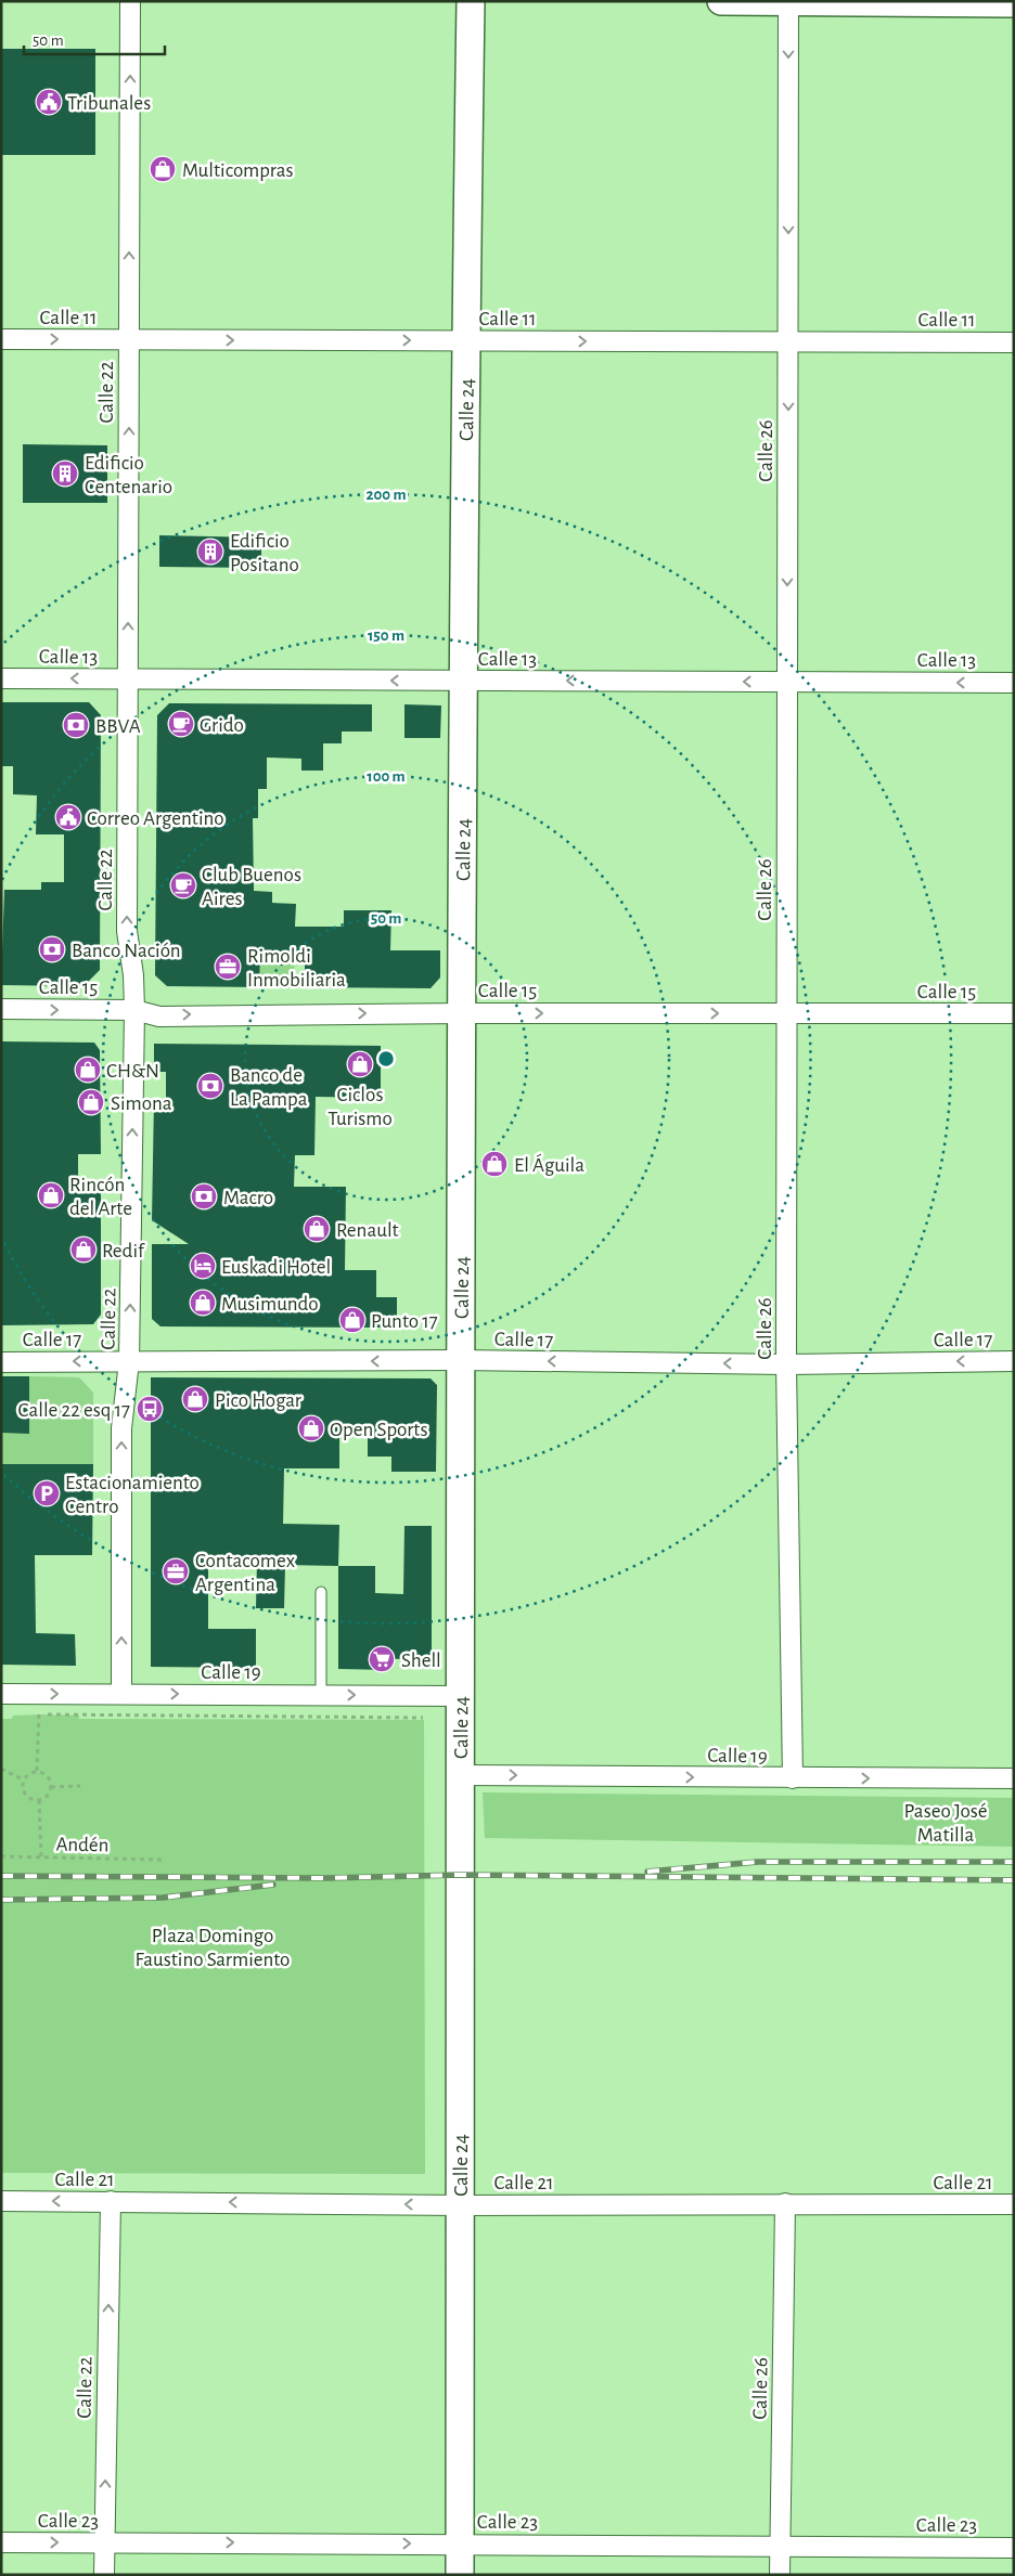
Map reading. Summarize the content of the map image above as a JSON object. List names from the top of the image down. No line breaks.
{"streets":{"street":["Calle 11","Calle 22","Calle 24","Calle 26","Calle 13","Calle 15","Calle 17","Calle 19","Calle 21","Calle 23"],"path":["Andén"]},"crossings":[["Calle 11","Calle 22"],["Calle 11","Calle 24"],["Calle 11","Calle 26"],["Calle 22","Calle 13"],["Calle 22","Calle 15"],["Calle 22","Calle 17"],["Calle 22","Calle 19"],["Calle 22","Calle 21"],["Calle 22","Calle 23"],["Calle 24","Calle 13"],["Calle 24","Calle 15"],["Calle 24","Calle 17"],["Calle 24","Calle 19"],["Calle 24","Calle 21"],["Calle 24","Calle 23"],["Calle 26","Calle 13"],["Calle 26","Calle 15"],["Calle 26","Calle 17"],["Calle 26","Calle 19"],["Calle 26","Calle 21"],["Calle 26","Calle 23"]],"one_way":["Calle 11","Calle 22","Calle 13","Calle 15","Calle 17","Calle 19","Calle 21","Calle 23"],"parks":["Paseo José Matilla","Plaza Domingo Faustino Sarmiento"],"places":{"public building":["Tribunales","Correo Argentino"],"shop":["Multicompras","Ciclos Turismo","CH&N","Simona","El Águila","Rincón del Arte","Renault","Redif","Musimundo","Punto 17","Pico Hogar","Open Sports"],"building":["Edificio Centenario","Edificio Positano"],"cafe":["Grido","Club Buenos Aires"],"bank":["BBVA","Banco Nación","Banco de La Pampa","Macro"],"office":["Rimoldi Inmobiliaria","Contacomex Argentina"],"hotel":["Euskadi Hotel"],"bus stop":["Calle 22 esq 17"],"parking":["Estacionamiento Centro"],"supermarket":["Shell"]},"scale_bar":"50 m","rings":["200 m","150 m","100 m","50 m"]}
